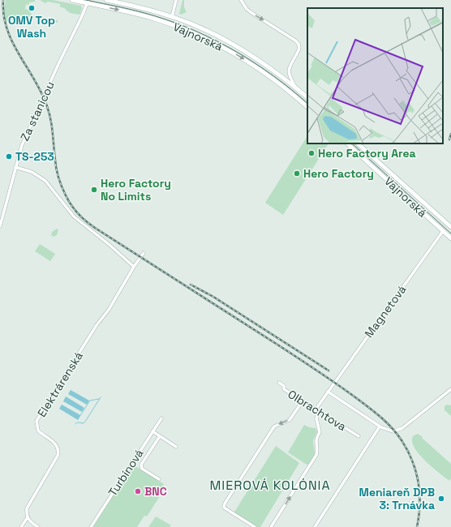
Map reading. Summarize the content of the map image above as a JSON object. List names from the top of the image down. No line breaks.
{"streets":{"main road":["Vajnorská"],"street":["Za stanicou","Magnetová","Elektrárenská","Olbrachtova","Turbínová"]},"crossings":[["Vajnorská","Za stanicou"],["Vajnorská","Magnetová"],["Magnetová","Olbrachtova"]],"districts":["MIEROVÁ KOLÓNIA"],"places":["OMV Top Wash","Hero Factory Area","TS-253","Hero Factory","Hero Factory No Limits","BNC","Meniareň DPB 3: Trnávka"]}
